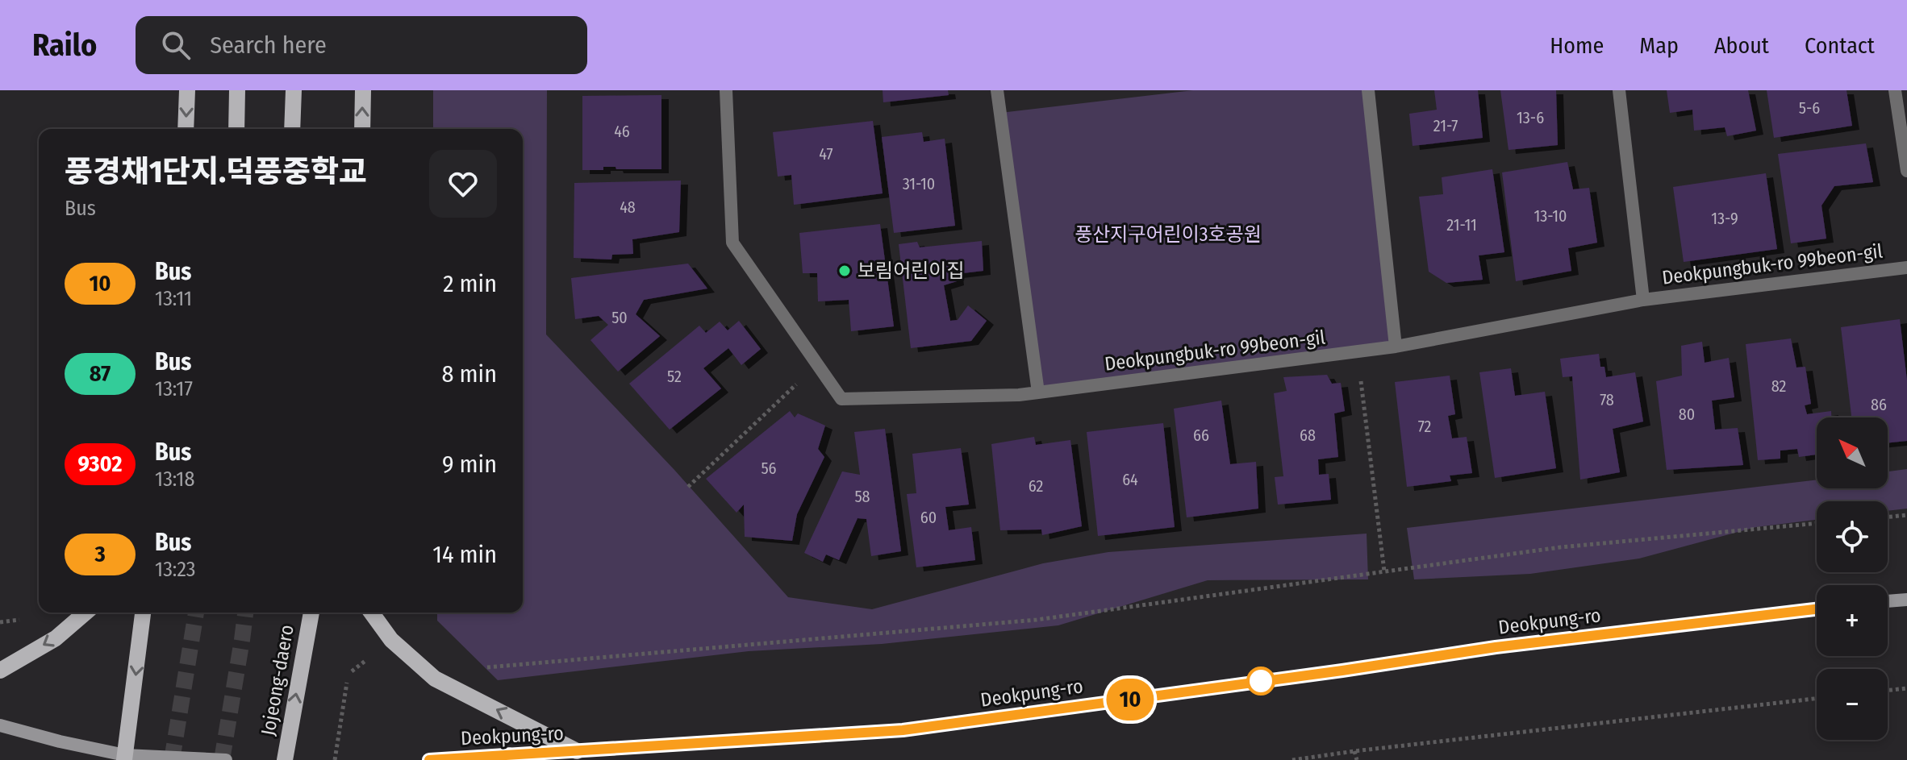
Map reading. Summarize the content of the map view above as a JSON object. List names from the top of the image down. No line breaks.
{"streets":{"main road":["Deokpung-ro","Jojeong-daero"],"lane":["Deokpungbuk-ro 99beon-gil"]},"one_way":["Jojeong-daero"],"parks":["풍산지구어린이3호공원"],"places":["보림어린이집"],"lines":["bus line 10"],"house_numbers":["5-6","13-6","21-7","46","47","31-10","48","13-10","13-9","21-11","50","52","82","78","86","80","72","66","68","56","64","62","58","60"],"north":"top left","page":{"header":"Railo","search":"Search here","nav":["Home","Map","About","Contact"],"on_map":"10","heading":["풍경채1단지.덕풍중학교","Bus"],"list":[{"mark":"10","name":"Bus","note":"13:11","value":"2 min"},{"mark":"87","name":"Bus","note":"13:17","value":"8 min"},{"mark":"9302","name":"Bus","note":"13:18","value":"9 min"},{"mark":"3","name":"Bus","note":"13:23","value":"14 min"}],"map_buttons":["+","−"]}}
